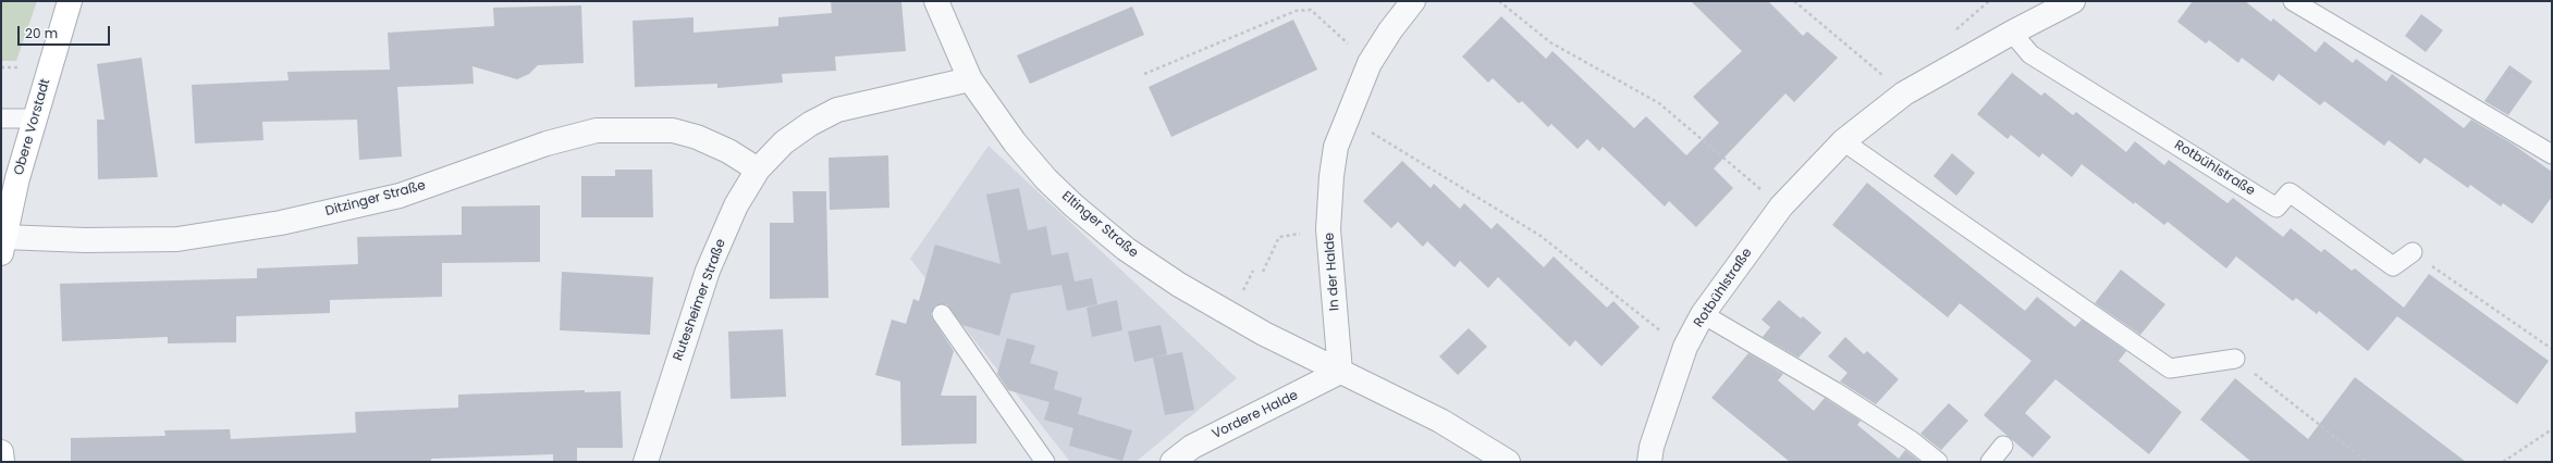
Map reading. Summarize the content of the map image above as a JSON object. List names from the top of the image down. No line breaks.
{"streets":{"main road":["Obere Vorstadt"],"street":["Rotbühlstraße","Ditzinger Straße","Eltinger Straße","In der Halde","Rutesheimer Straße","Vordere Halde"]},"crossings":[["Obere Vorstadt","Ditzinger Straße"],["Ditzinger Straße","Rutesheimer Straße"],["Eltinger Straße","In der Halde"],["Eltinger Straße","Rutesheimer Straße"],["Eltinger Straße","Vordere Halde"],["In der Halde","Vordere Halde"]],"scale_bar":"20 m"}
